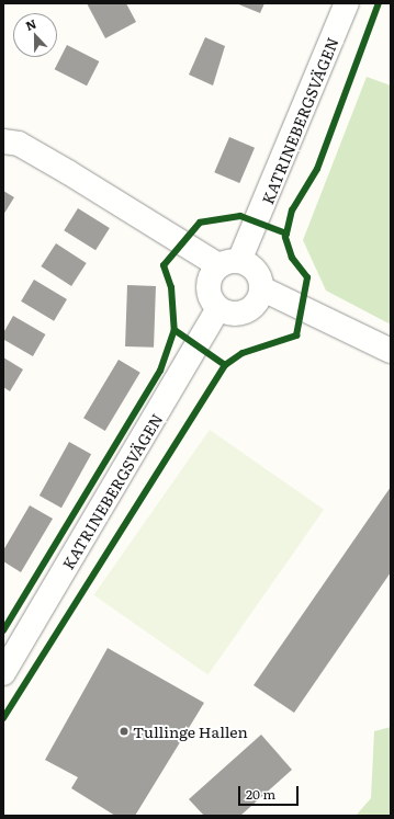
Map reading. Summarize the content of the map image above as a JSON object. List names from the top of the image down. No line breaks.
{"streets":{"street":["KATRINEBERGSVÄGEN"]},"places":["Tullinge Hallen"],"scale_bar":"20 m","north":"top"}
